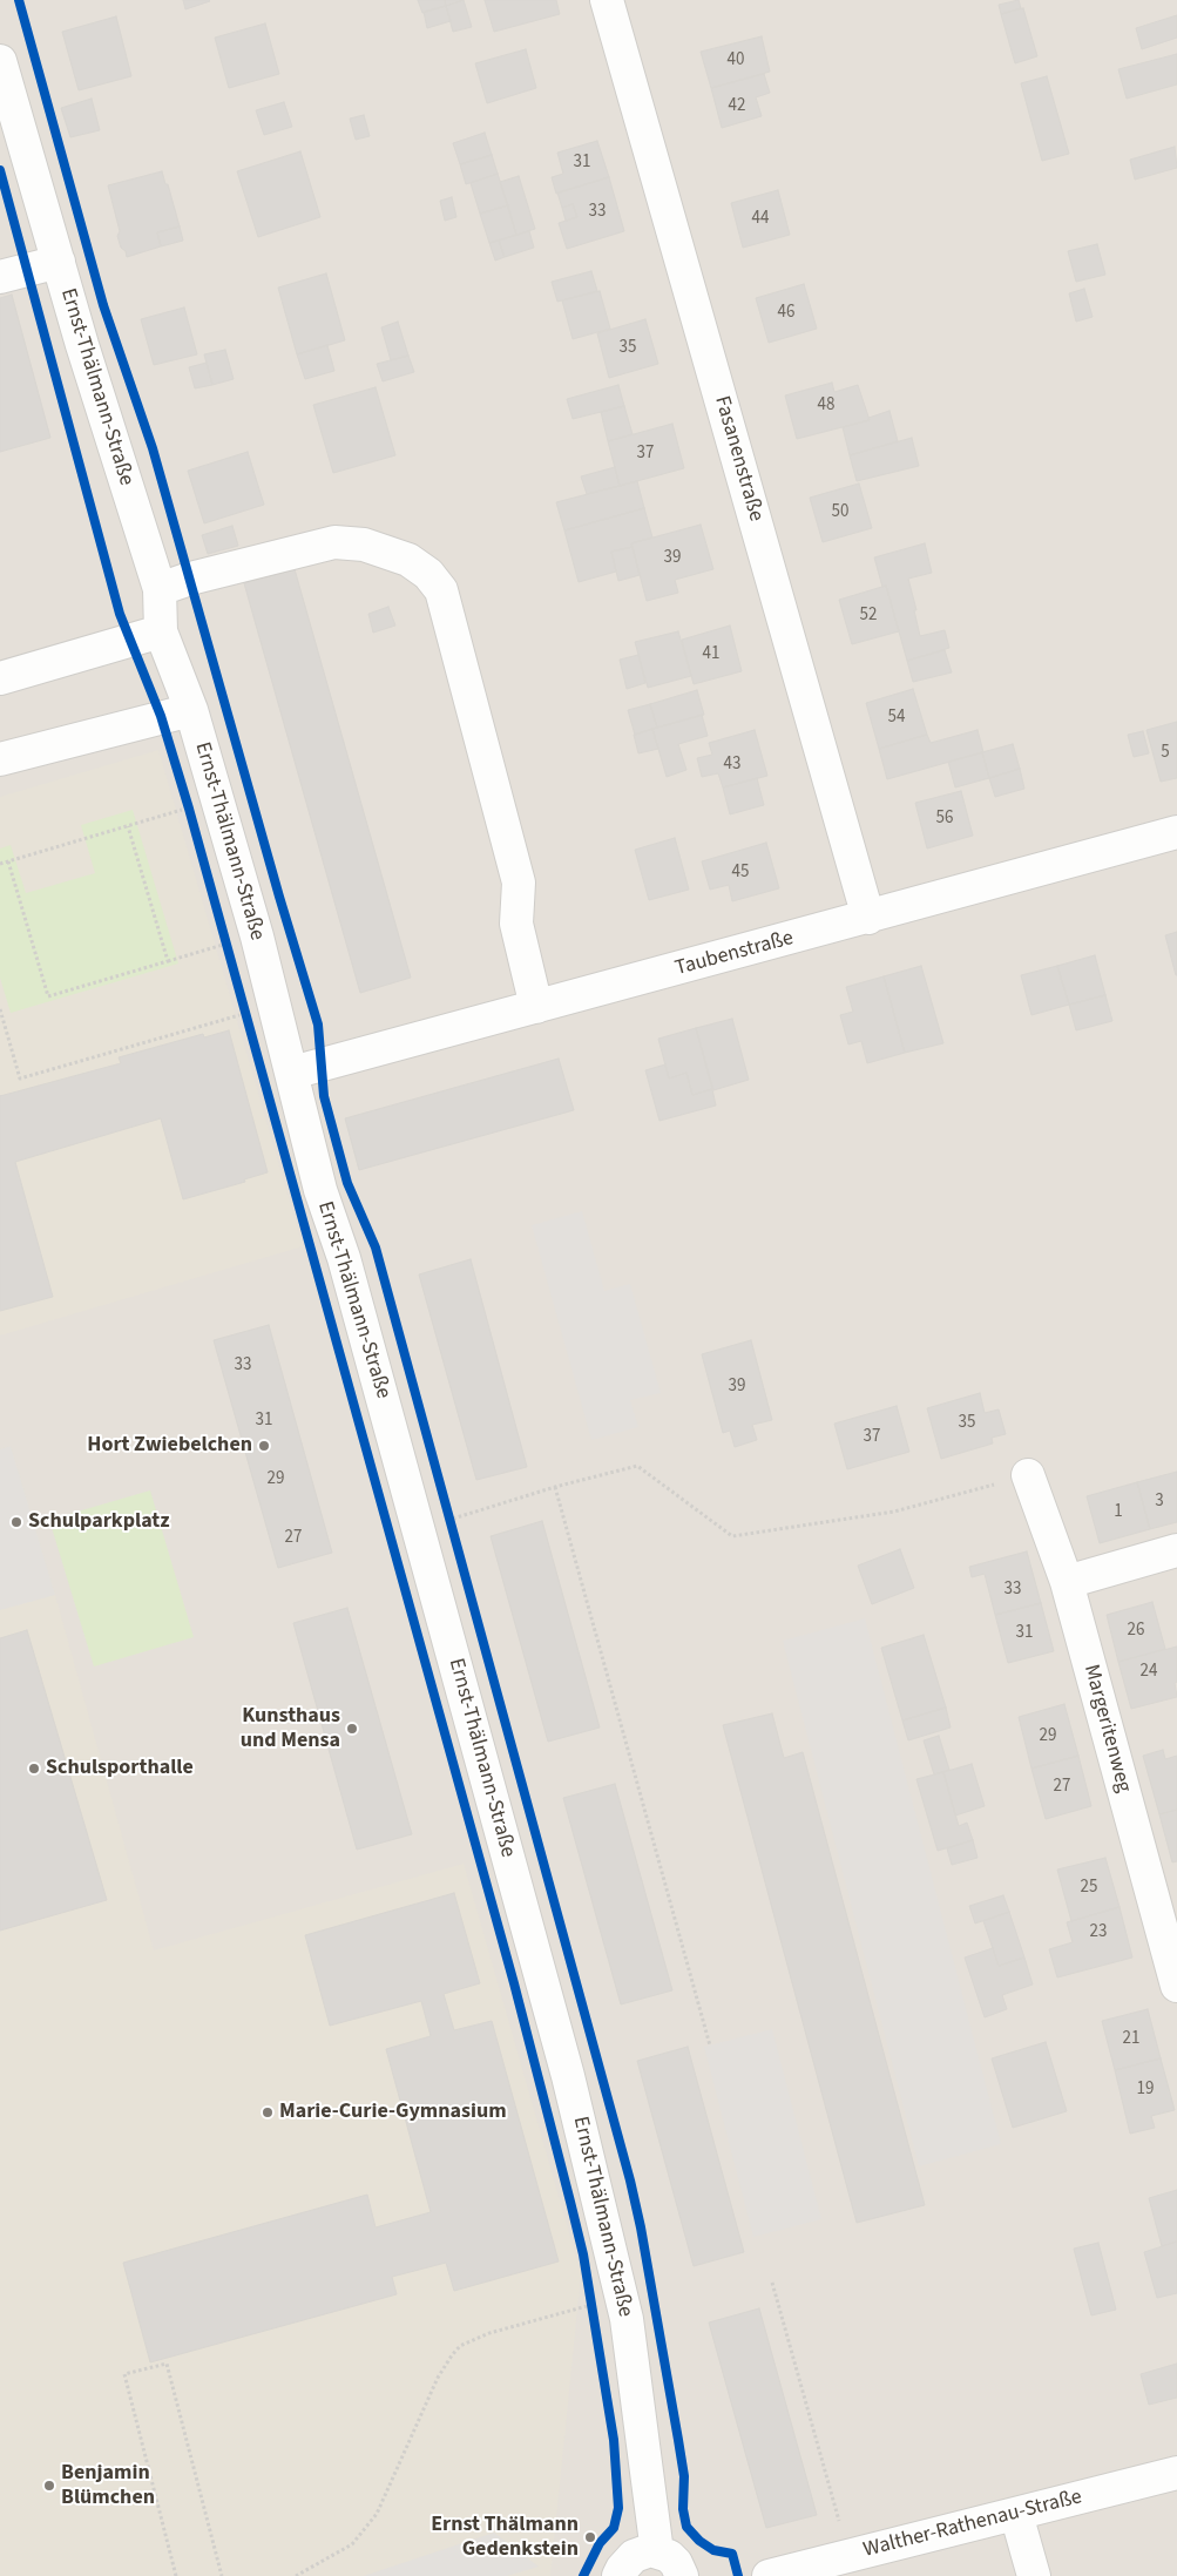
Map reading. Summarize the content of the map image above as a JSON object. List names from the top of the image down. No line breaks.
{"streets":{"street":["Ernst-Thälmann-Straße","Fasanenstraße","Taubenstraße","Margeritenweg","Walther-Rathenau-Straße"]},"crossings":[["Ernst-Thälmann-Straße","Taubenstraße"],["Fasanenstraße","Taubenstraße"]],"places":["Hort Zwiebelchen","Schulparkplatz","Kunsthaus und Mensa","Schulsporthalle","Marie-Curie-Gymnasium","Benjamin Blümchen","Ernst Thälmann Gedenkstein"],"house_numbers":["40","42","31","33","44","46","35","48","37","50","39","52","41","54","5","43","56","45","33","39","31","35","37","29","3","1","27","33","26","31","24","29","27","25","23","21","19"]}
